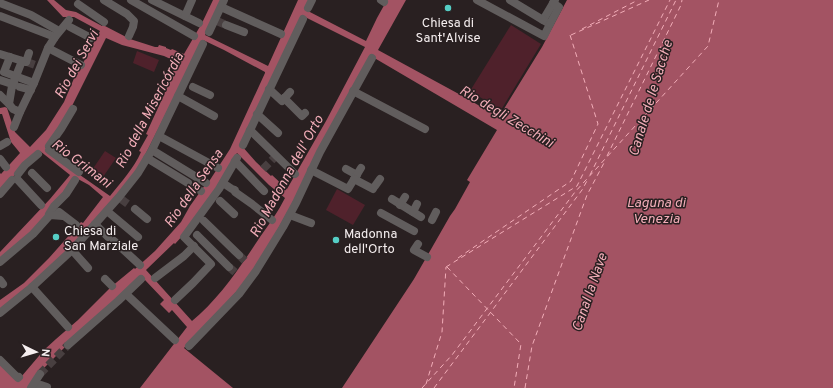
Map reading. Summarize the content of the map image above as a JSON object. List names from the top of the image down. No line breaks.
{"water":["Rio dei Servi","Canale de le Sacche","Rio della Misericórdia","Rio degli Zecchini","Rio Grimani","Rio Madonna dell' Orto","Rio della Sensa","Laguna di Venezia","Canal la Nave"],"places":["Chiesa di Sant'Alvise","Chiesa di San Marziale","Madonna dell'Orto"],"north":"right"}
